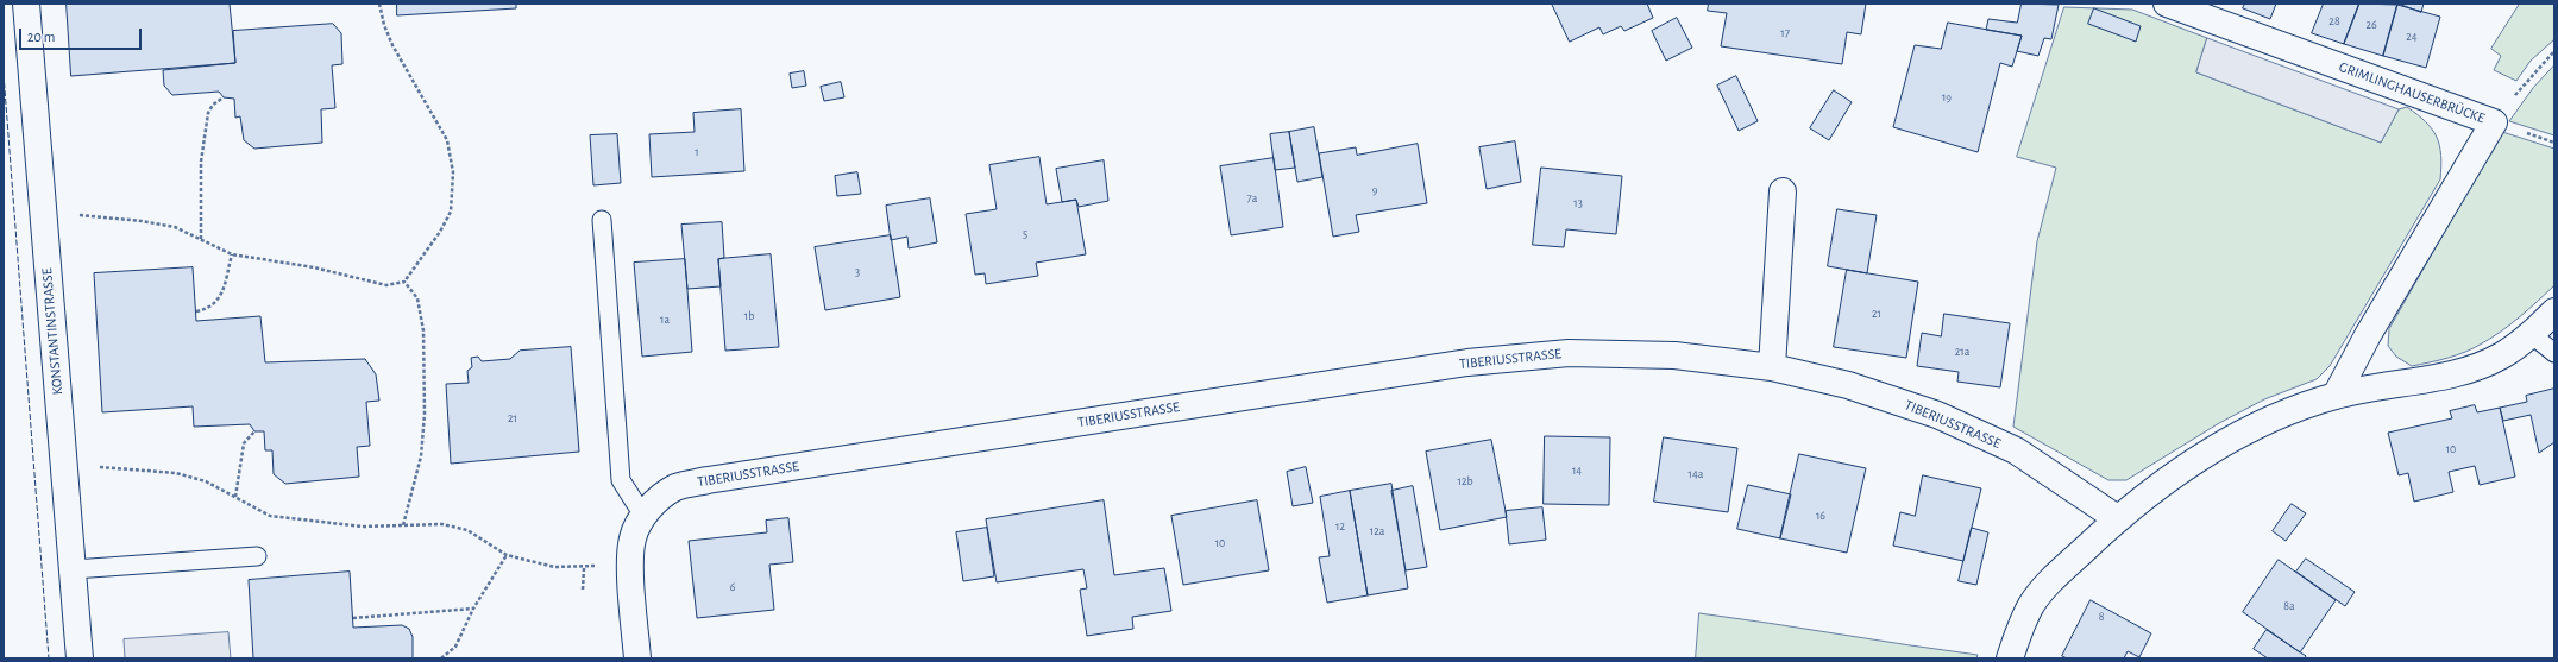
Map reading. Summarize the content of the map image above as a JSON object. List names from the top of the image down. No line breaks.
{"streets":{"street":["GRIMLINGHAUSERBRÜCKE","KONSTANTINSTRASSE","TIBERIUSSTRASSE"]},"house_numbers":["28","26","17","24","19","1","9","7a","13","5","3","21","1b","1a","21a","21","10","14","14a","12b","16","12","12a","10","6","8a","8"],"scale_bar":"20 m"}
